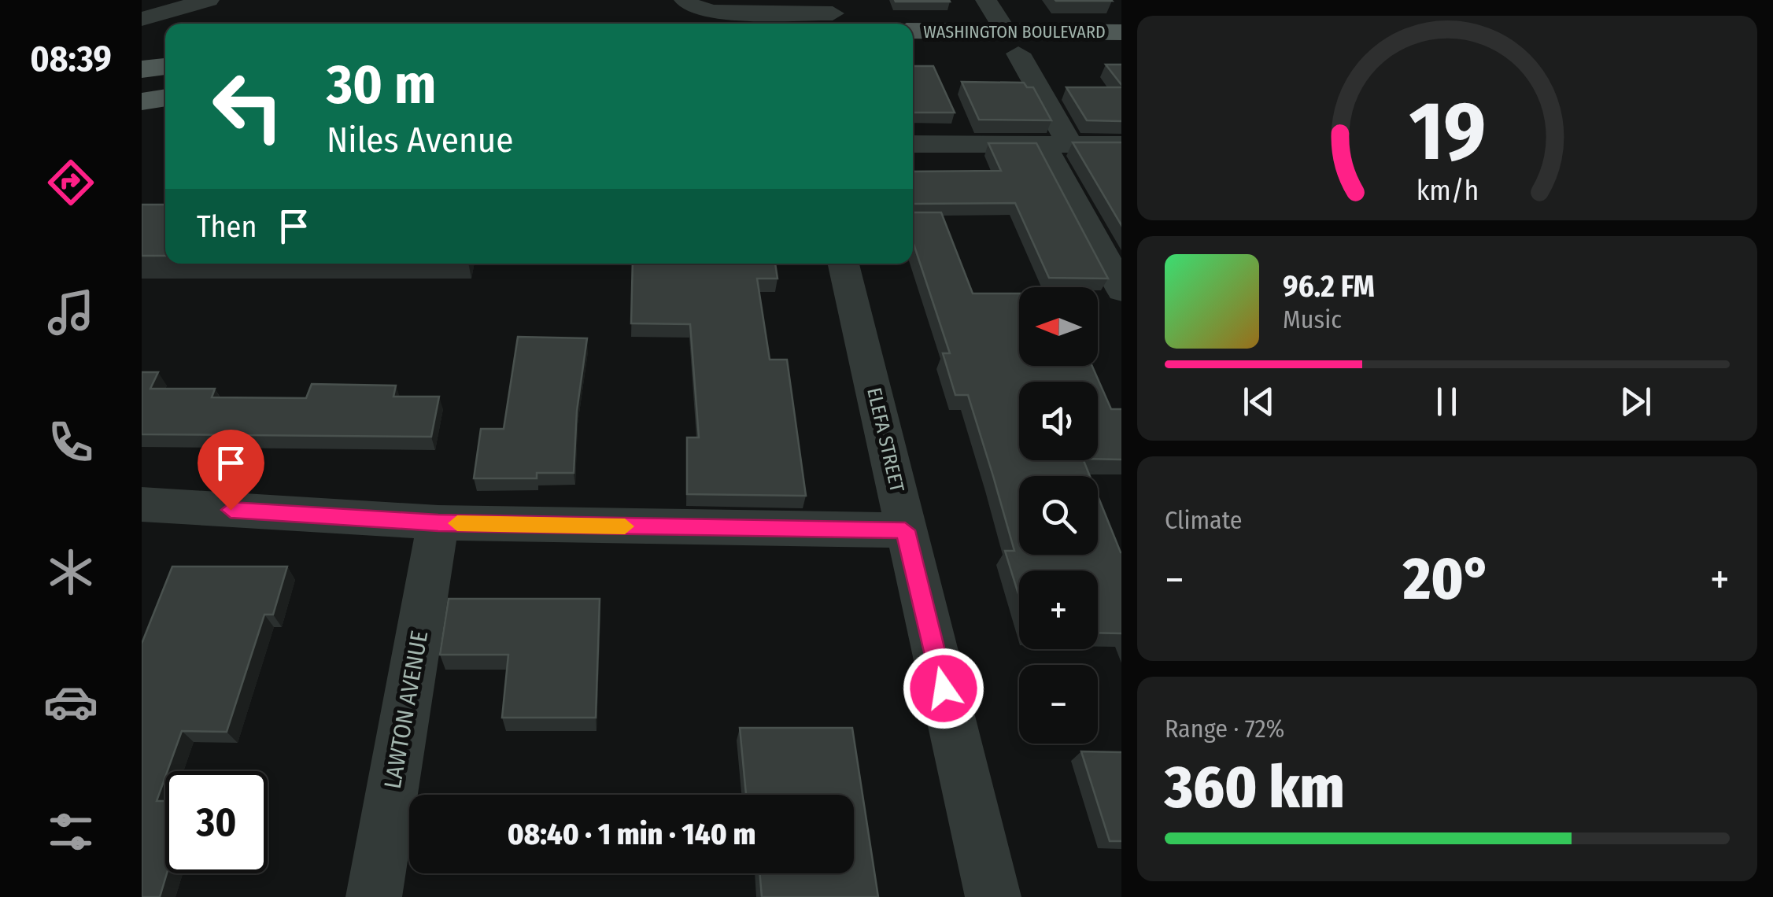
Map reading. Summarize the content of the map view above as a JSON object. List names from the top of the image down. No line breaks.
{"streets":{"main road":["WASHINGTON BOULEVARD"],"street":["ELEFA STREET","LAWTON AVENUE"]},"north":"left","page":{"tabs":"08:39","turn":["30 m","Niles Avenue"],"then":"Then","song":["96.2 FM","Music"],"map_buttons":["+","−"],"tile":["Climate",["Range · 72%","360 km"]],"heat":["−","20°","+"],"limit":"30","trip":"08:40 · 1 min · 140 m","gauge":["19","km/h"]}}
